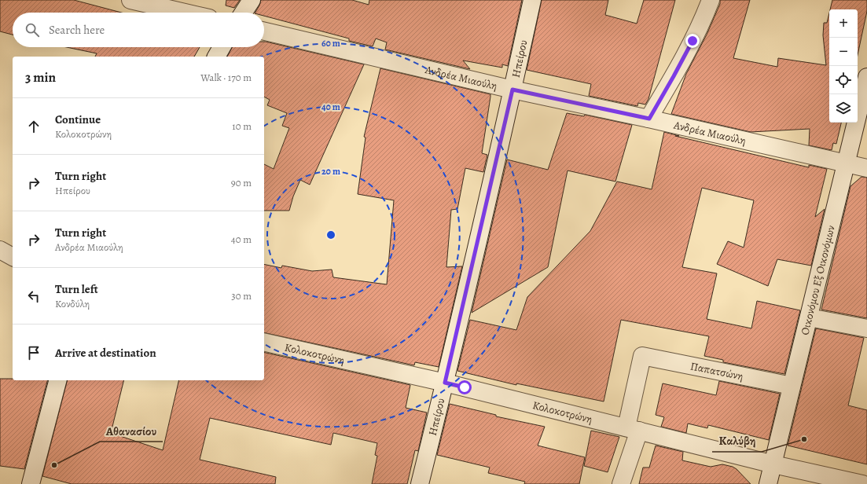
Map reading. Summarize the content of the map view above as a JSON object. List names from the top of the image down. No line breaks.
{"streets":{"street":["Ηπείρου","Ανδρέα Μιαούλη","Οικονόμου Εξ Οικονόμων","Κολοκοτρώνη","Παπατσώνη"]},"crossings":[["Ηπείρου","Ανδρέα Μιαούλη"],["Ηπείρου","Κολοκοτρώνη"],["Ανδρέα Μιαούλη","Οικονόμου Εξ Οικονόμων"],["Οικονόμου Εξ Οικονόμων","Κολοκοτρώνη"],["Οικονόμου Εξ Οικονόμων","Παπατσώνη"],["Κολοκοτρώνη","Παπατσώνη"]],"places":["Καλύβη","Αθανασίου"],"page":{"map_buttons":["+","−"],"search":"Search here","heading":["3 min","Walk · 170 m"],"list":[["Continue","Κολοκοτρώνη","10 m"],["Turn right","Ηπείρου","90 m"],["Turn right","Ανδρέα Μιαούλη","40 m"],["Turn left","Κονδύλη","30 m"],"Arrive at destination"]},"rings":["60 m","40 m","20 m"]}
